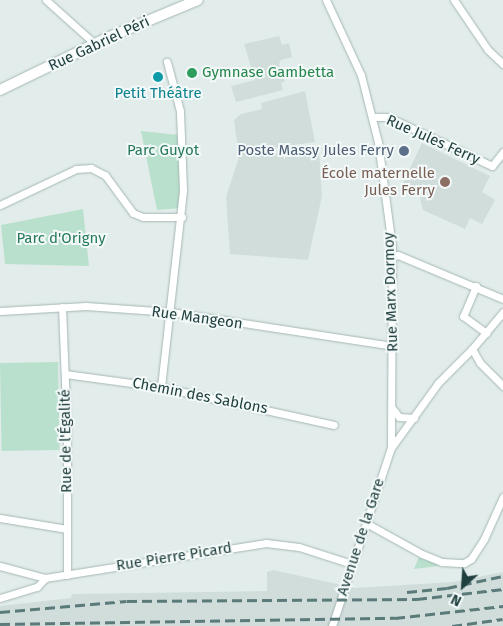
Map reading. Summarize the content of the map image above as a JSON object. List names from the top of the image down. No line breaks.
{"streets":{"street":["Rue Gabriel Péri","Rue Jules Ferry","Rue Marx Dormoy","Rue Mangeon","Chemin des Sablons","Rue de l'Égalité","Avenue de la Gare","Rue Pierre Picard"]},"crossings":[["Rue Jules Ferry","Rue Marx Dormoy"],["Rue Marx Dormoy","Rue Mangeon"],["Rue Marx Dormoy","Avenue de la Gare"],["Rue Mangeon","Rue de l'Égalité"],["Chemin des Sablons","Rue de l'Égalité"],["Rue de l'Égalité","Rue Pierre Picard"],["Avenue de la Gare","Rue Pierre Picard"]],"parks":["Parc Guyot","Parc d'Origny"],"places":["Gymnase Gambetta","Petit Théâtre","Poste Massy Jules Ferry","École maternelle Jules Ferry"],"north":"bottom left"}
